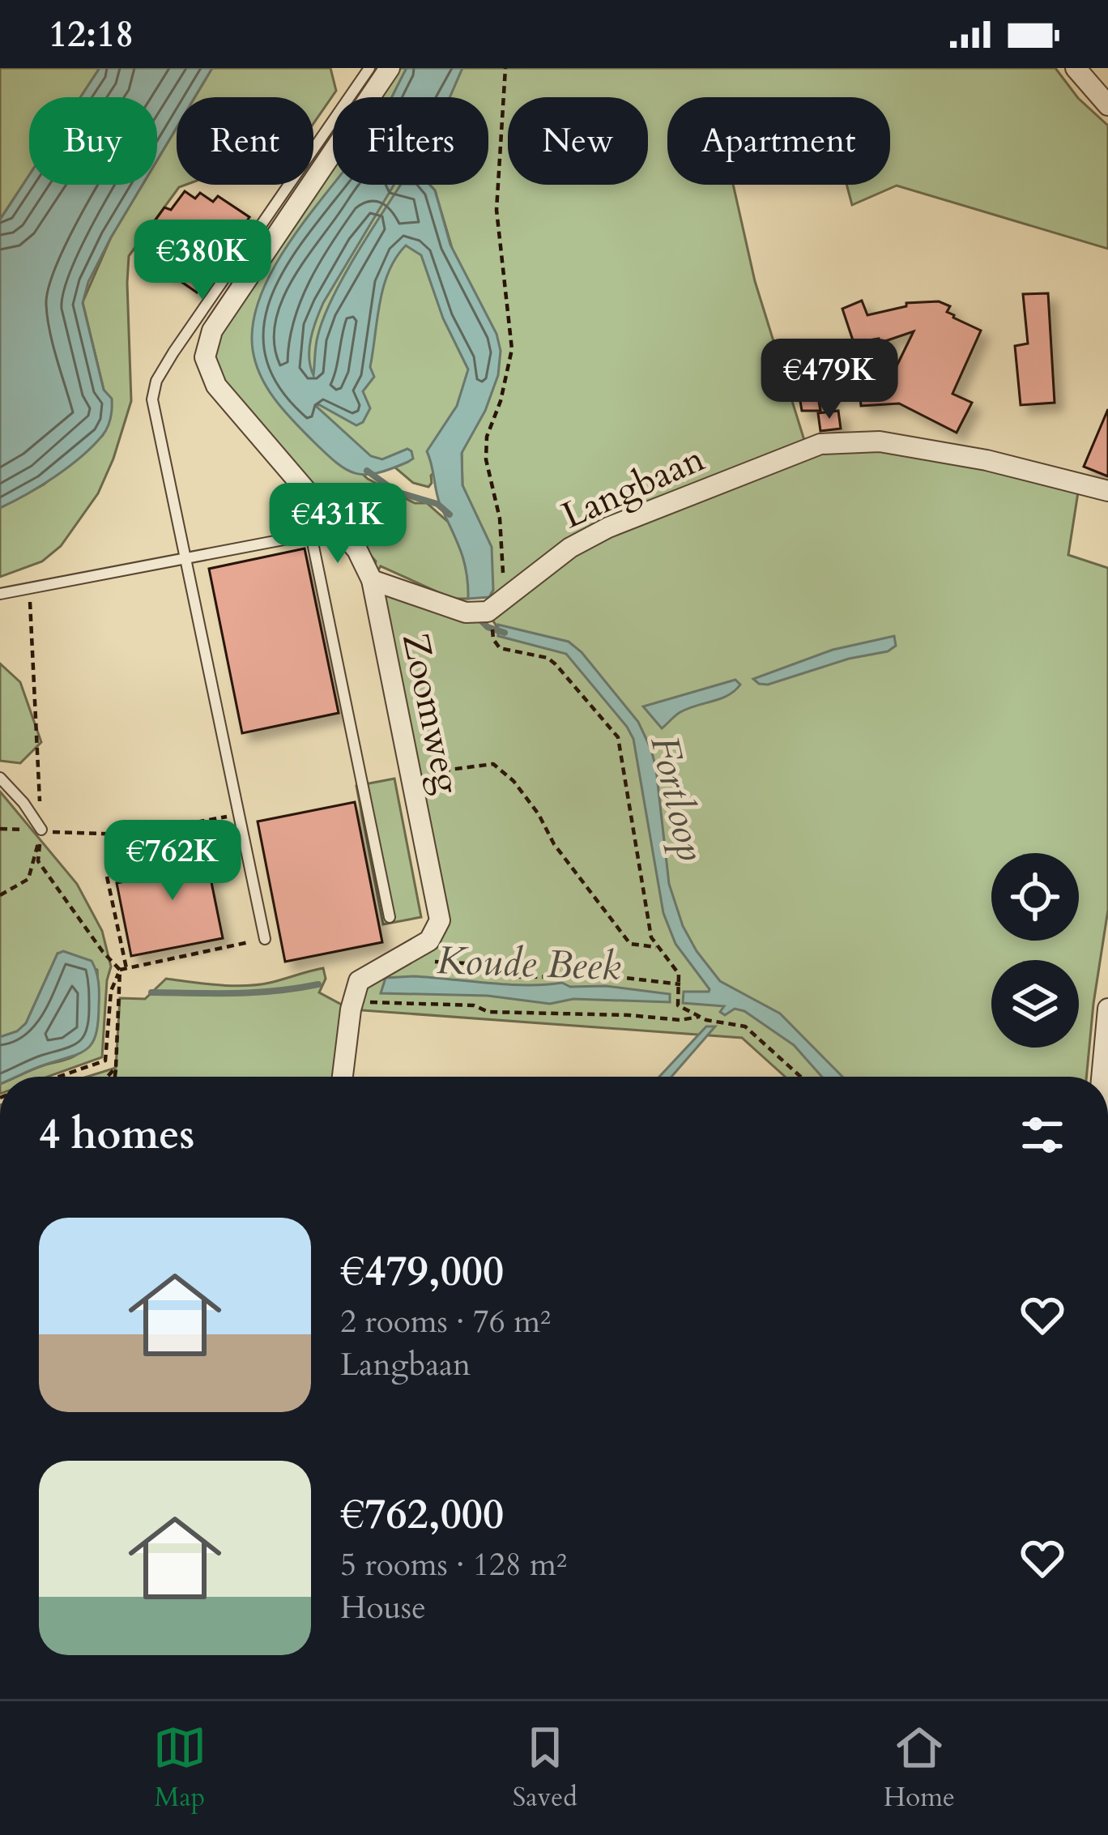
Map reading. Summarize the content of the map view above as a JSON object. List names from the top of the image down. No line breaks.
{"streets":{"street":["Langbaan","Zoomweg"]},"water":["Fortloop","Koude Beek"],"page":{"status":"12:18","chip":["Buy","Rent","Filters","New","Apartment"],"price":["€380K","€479K","€431K","€762K"],"heading":"4 homes","list":[{"name":"€479,000","note":"2 rooms · 76 m² · Langbaan"},{"name":"€762,000","note":"5 rooms · 128 m² · House"}],"tabs":["Map","Saved","Home"]}}
